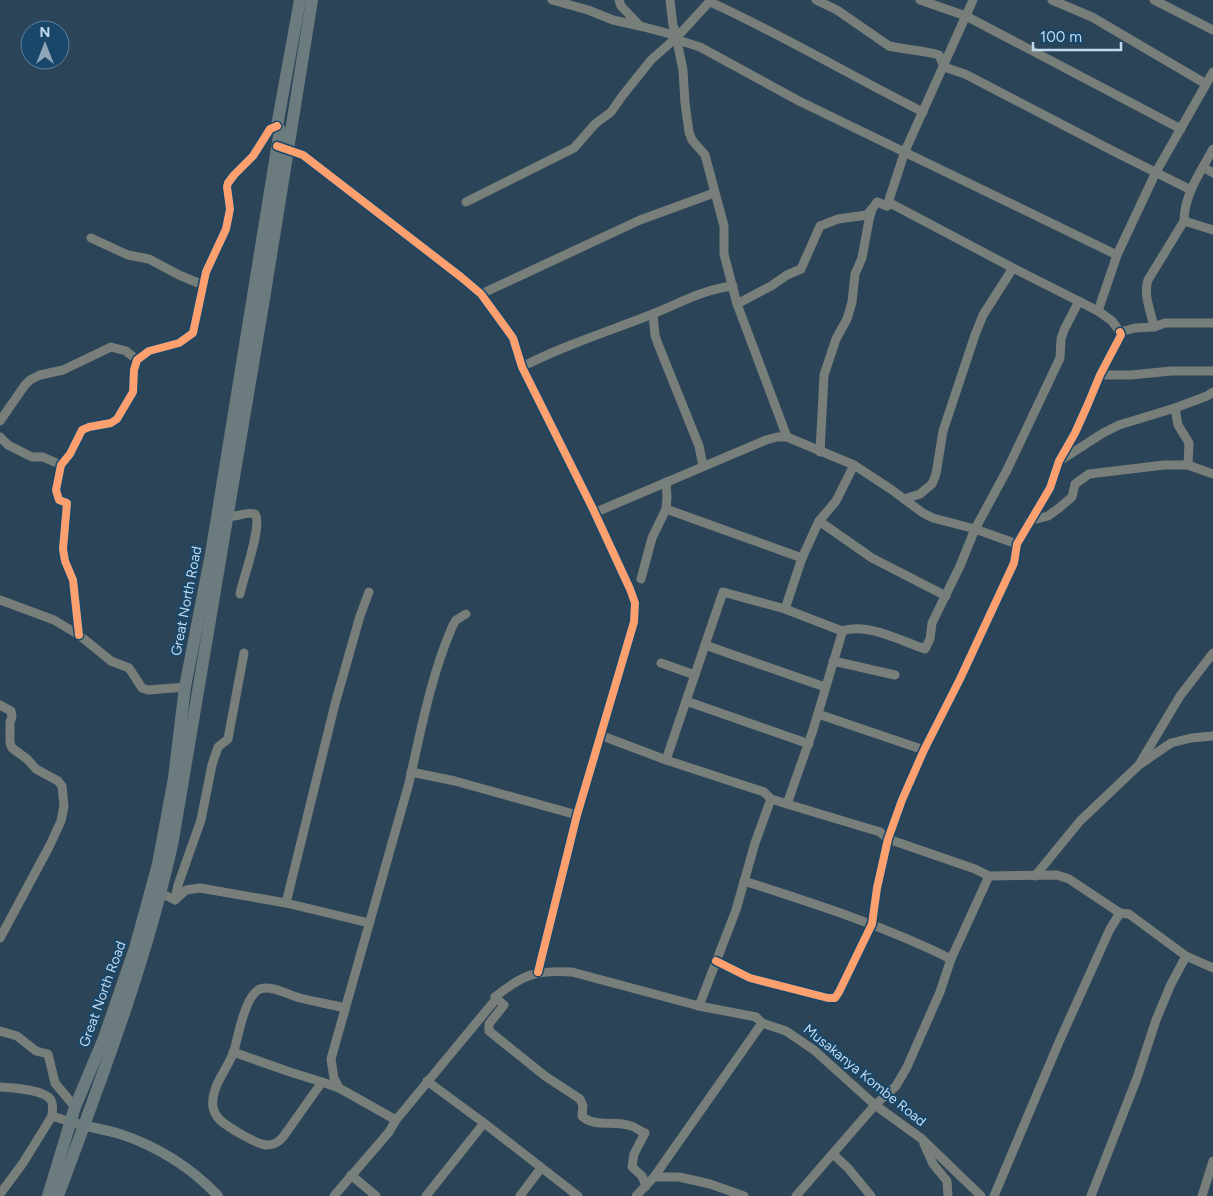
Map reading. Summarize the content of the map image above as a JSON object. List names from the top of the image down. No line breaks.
{"streets":{"highway":["Great North Road"],"street":["Musakanya Kombe Road"]},"scale_bar":"100 m","north":"top"}
